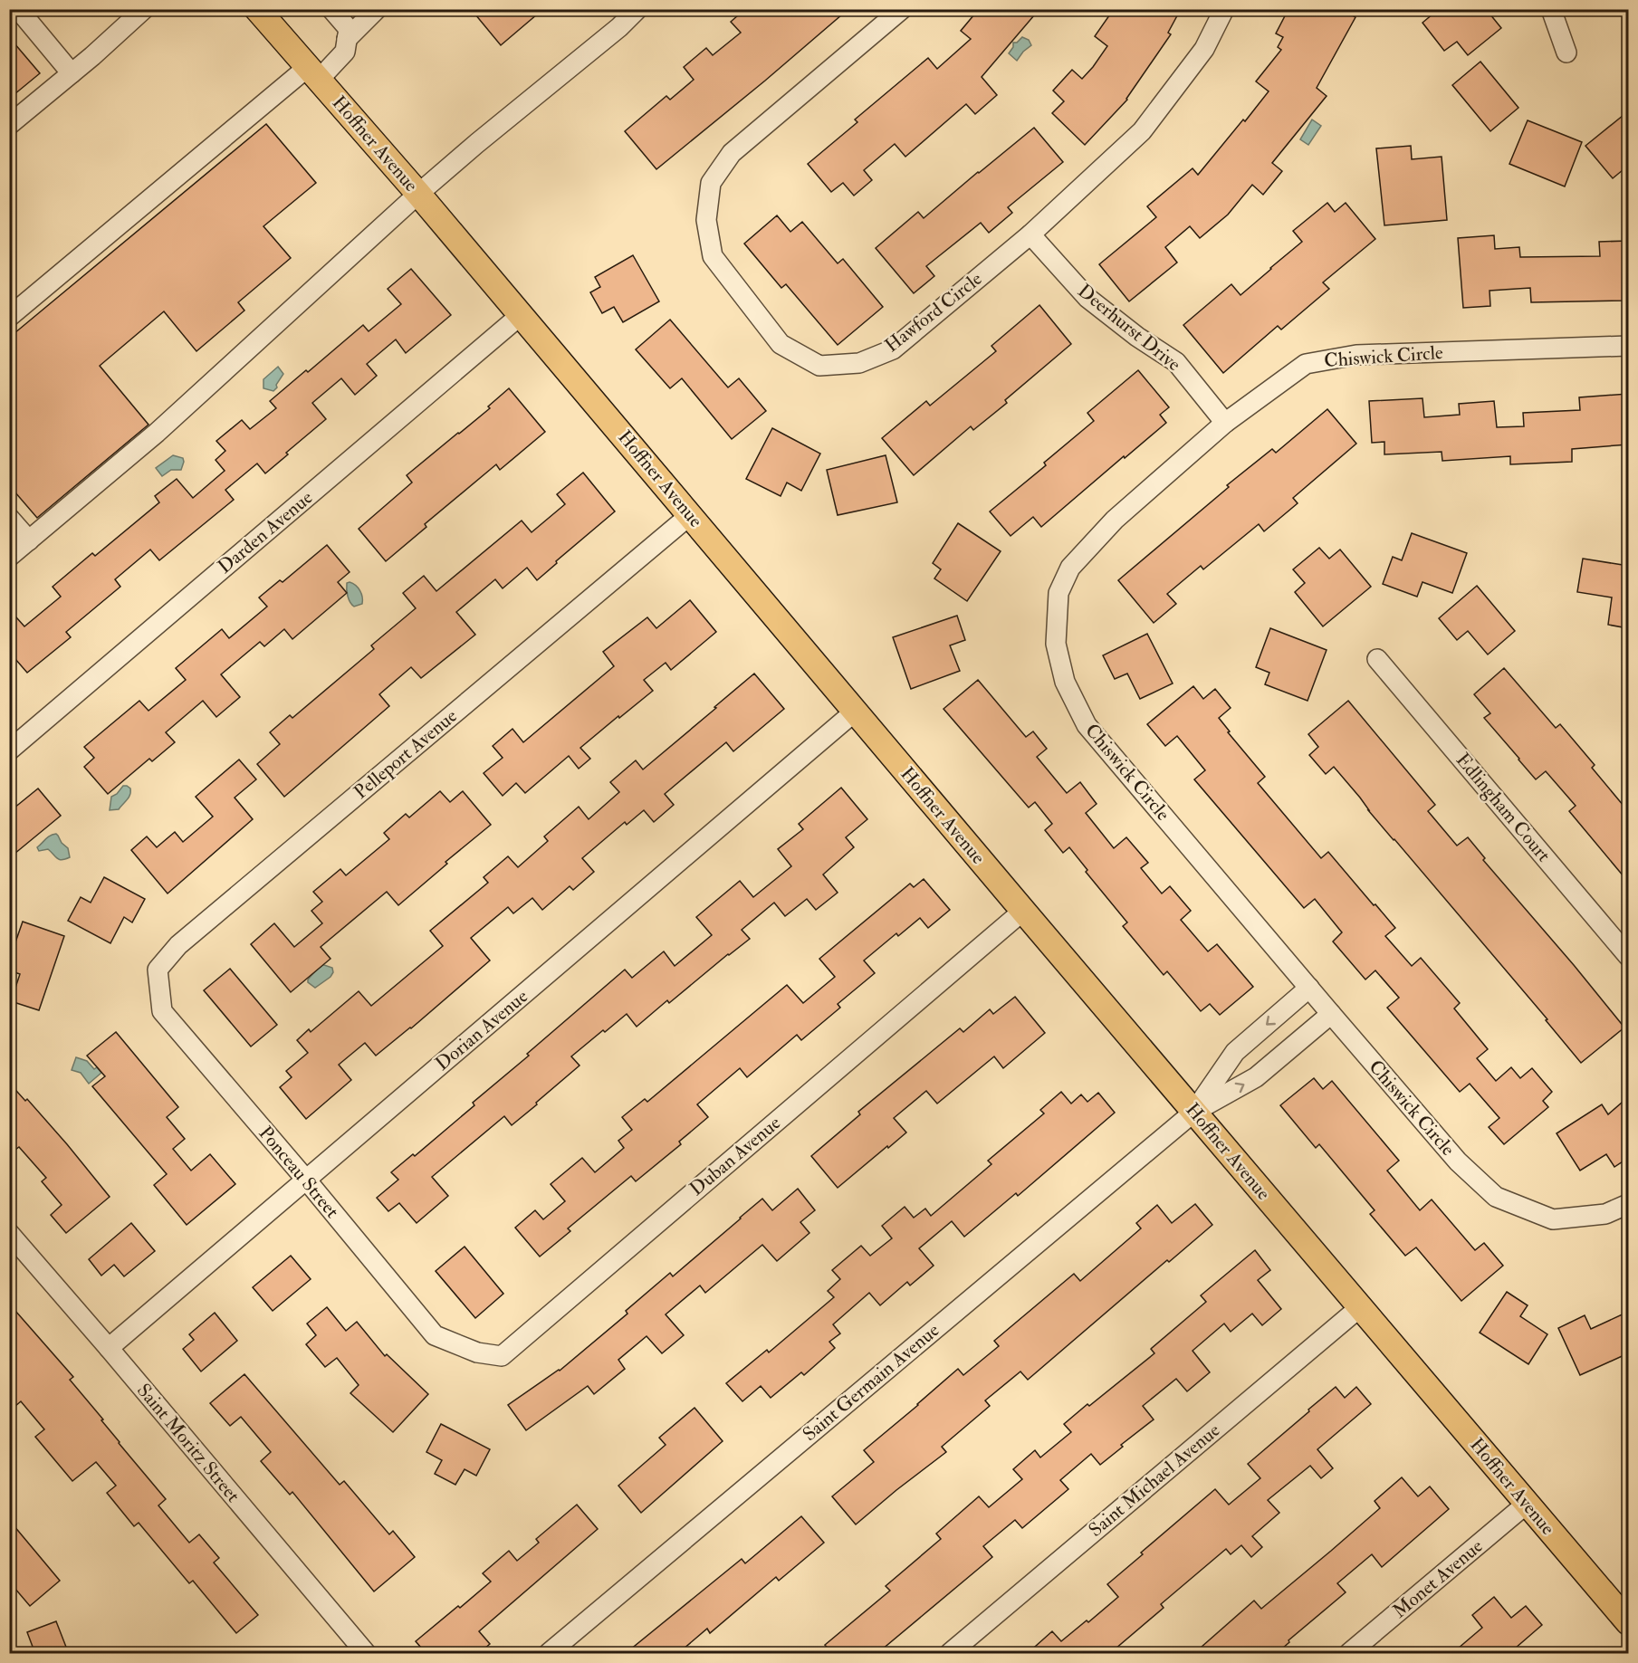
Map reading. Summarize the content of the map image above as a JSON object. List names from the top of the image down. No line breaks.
{"streets":{"main road":["Hoffner Avenue"],"street":["Hawford Circle","Deerhurst Drive","Chiswick Circle","Darden Avenue","Pelleport Avenue","Edlingham Court","Dorian Avenue","Duban Avenue","Ponceau Street","Saint Germain Avenue","Saint Moritz Street","Saint Michael Avenue","Monet Avenue"]},"crossings":[["Hoffner Avenue","Darden Avenue"],["Hoffner Avenue","Pelleport Avenue"],["Hoffner Avenue","Dorian Avenue"],["Hoffner Avenue","Duban Avenue"],["Hoffner Avenue","Saint Germain Avenue"],["Hoffner Avenue","Saint Michael Avenue"],["Hoffner Avenue","Monet Avenue"],["Hawford Circle","Deerhurst Drive"],["Deerhurst Drive","Chiswick Circle"],["Pelleport Avenue","Ponceau Street"],["Dorian Avenue","Ponceau Street"],["Dorian Avenue","Saint Moritz Street"],["Duban Avenue","Ponceau Street"]]}
